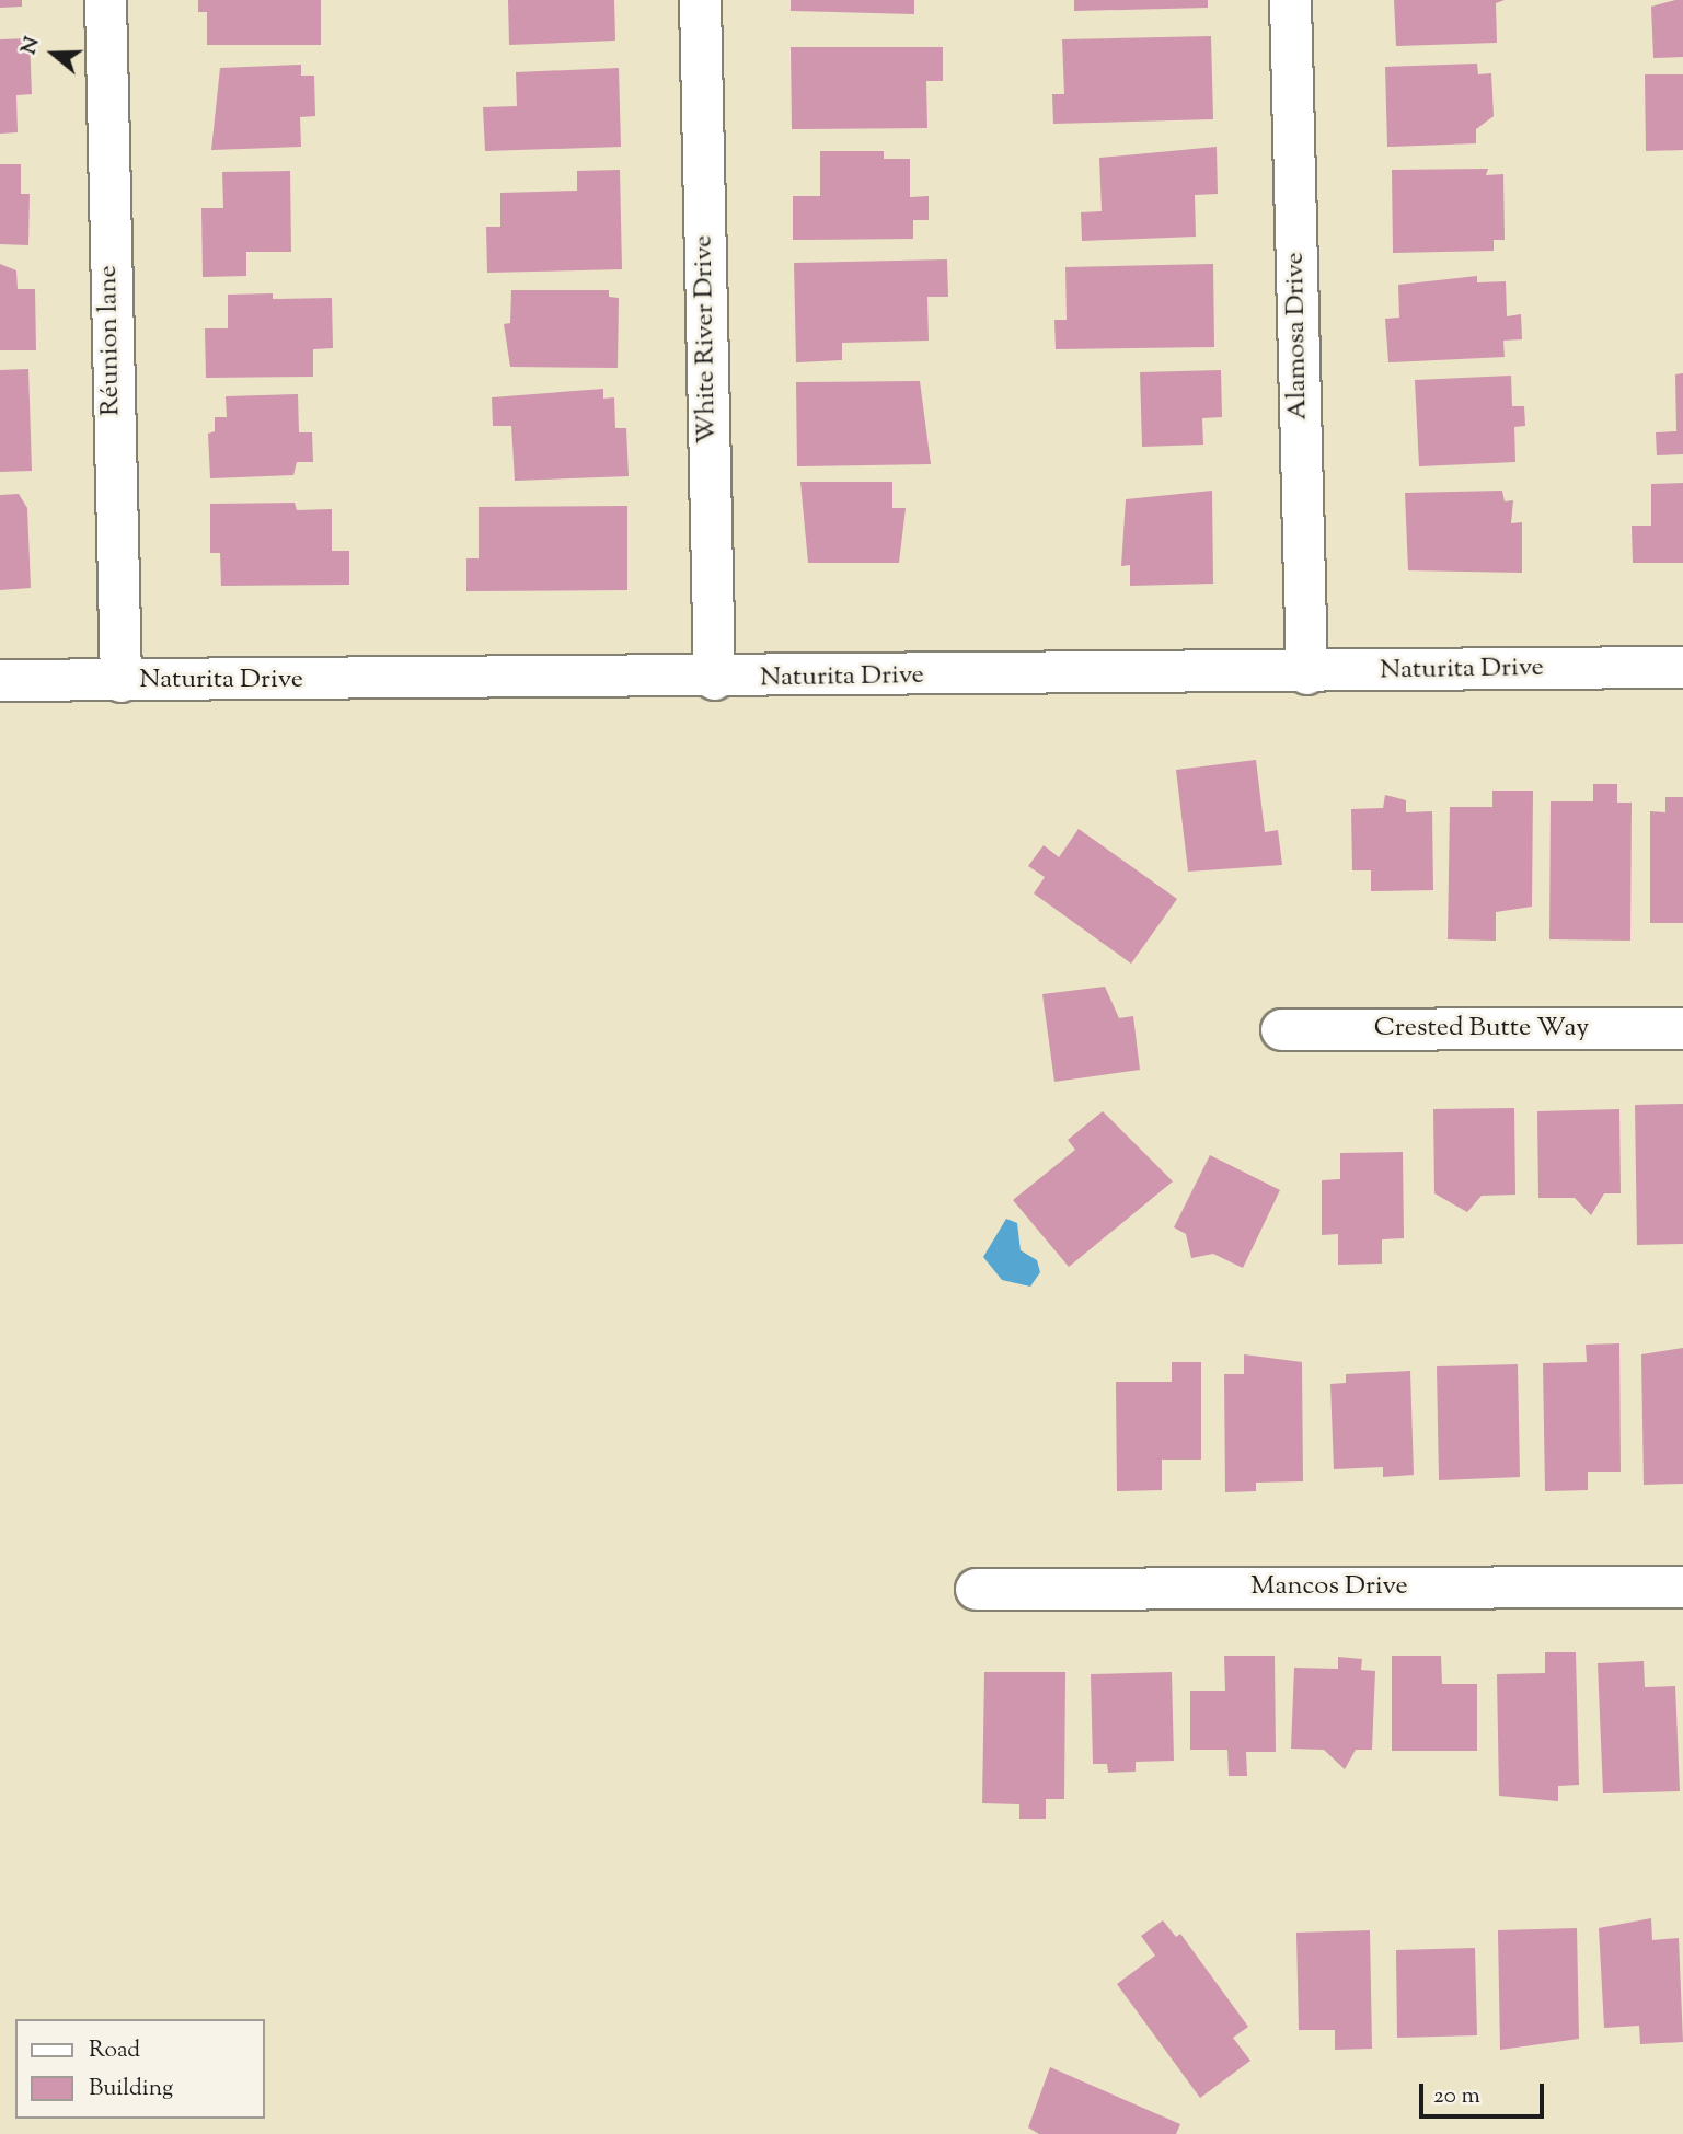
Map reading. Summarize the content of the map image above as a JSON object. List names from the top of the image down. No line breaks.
{"streets":{"street":["Alamosa Drive","White River Drive","Réunion lane","Naturita Drive","Crested Butte Way","Mancos Drive"]},"crossings":[["Alamosa Drive","Naturita Drive"],["White River Drive","Naturita Drive"],["Réunion lane","Naturita Drive"]],"legend":["Road","Building"],"scale_bar":"20 m","north":"left"}
